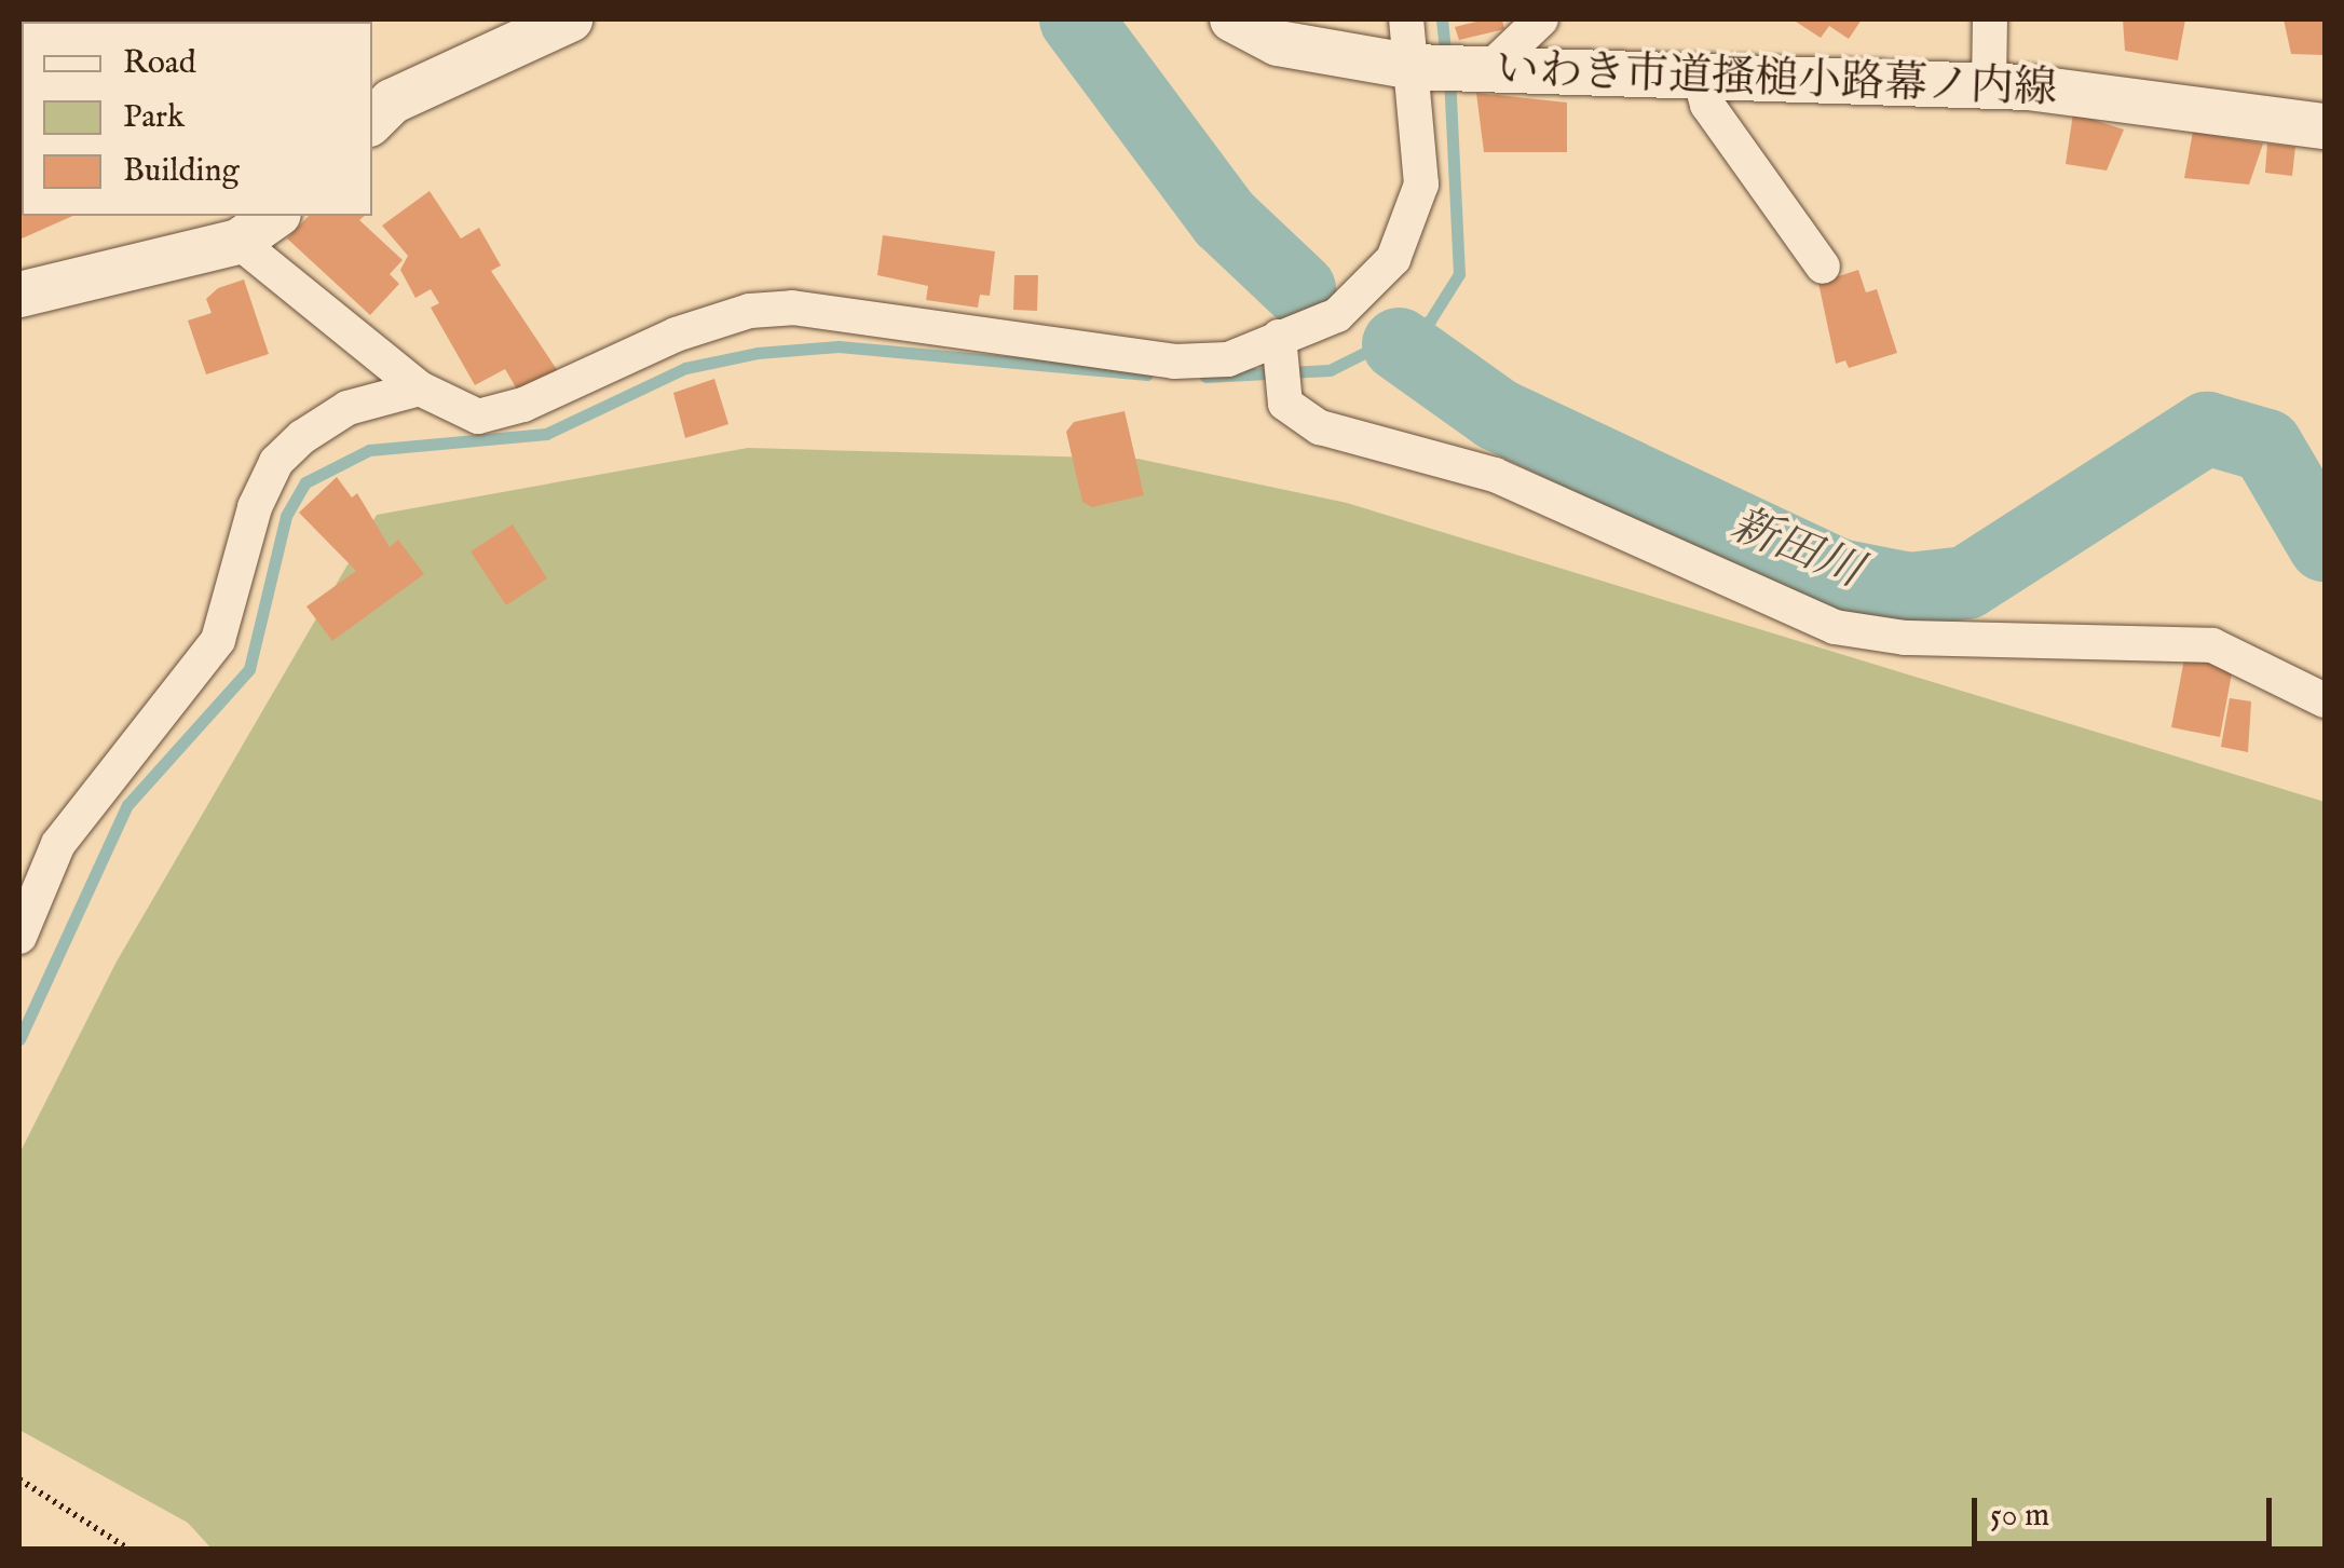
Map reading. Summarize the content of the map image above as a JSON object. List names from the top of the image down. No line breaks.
{"streets":{"street":["いわき市道搔槌小路幕ノ内線"]},"water":["新田川"],"legend":["Road","Park","Building"],"scale_bar":"50 m"}
